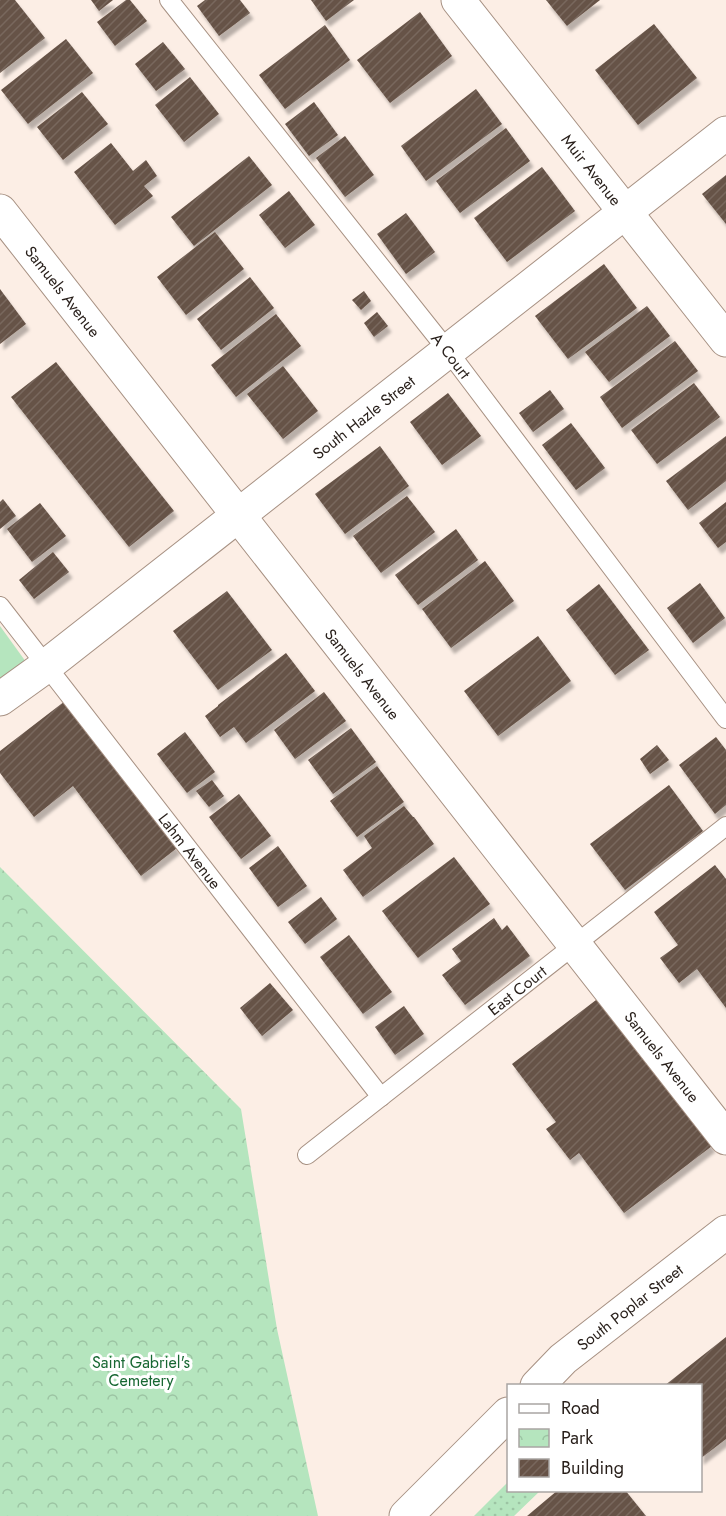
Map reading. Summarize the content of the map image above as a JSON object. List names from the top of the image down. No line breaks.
{"streets":{"street":["Muir Avenue","Samuels Avenue","South Hazle Street","South Poplar Street"],"lane":["A Court","Lahm Avenue","East Court"]},"crossings":[["Muir Avenue","South Hazle Street"],["Samuels Avenue","South Hazle Street"],["Samuels Avenue","East Court"],["A Court","South Hazle Street"],["South Hazle Street","Lahm Avenue"],["Lahm Avenue","East Court"]],"parks":["Saint Gabriel's Cemetery"],"legend":["Road","Park","Building"]}
